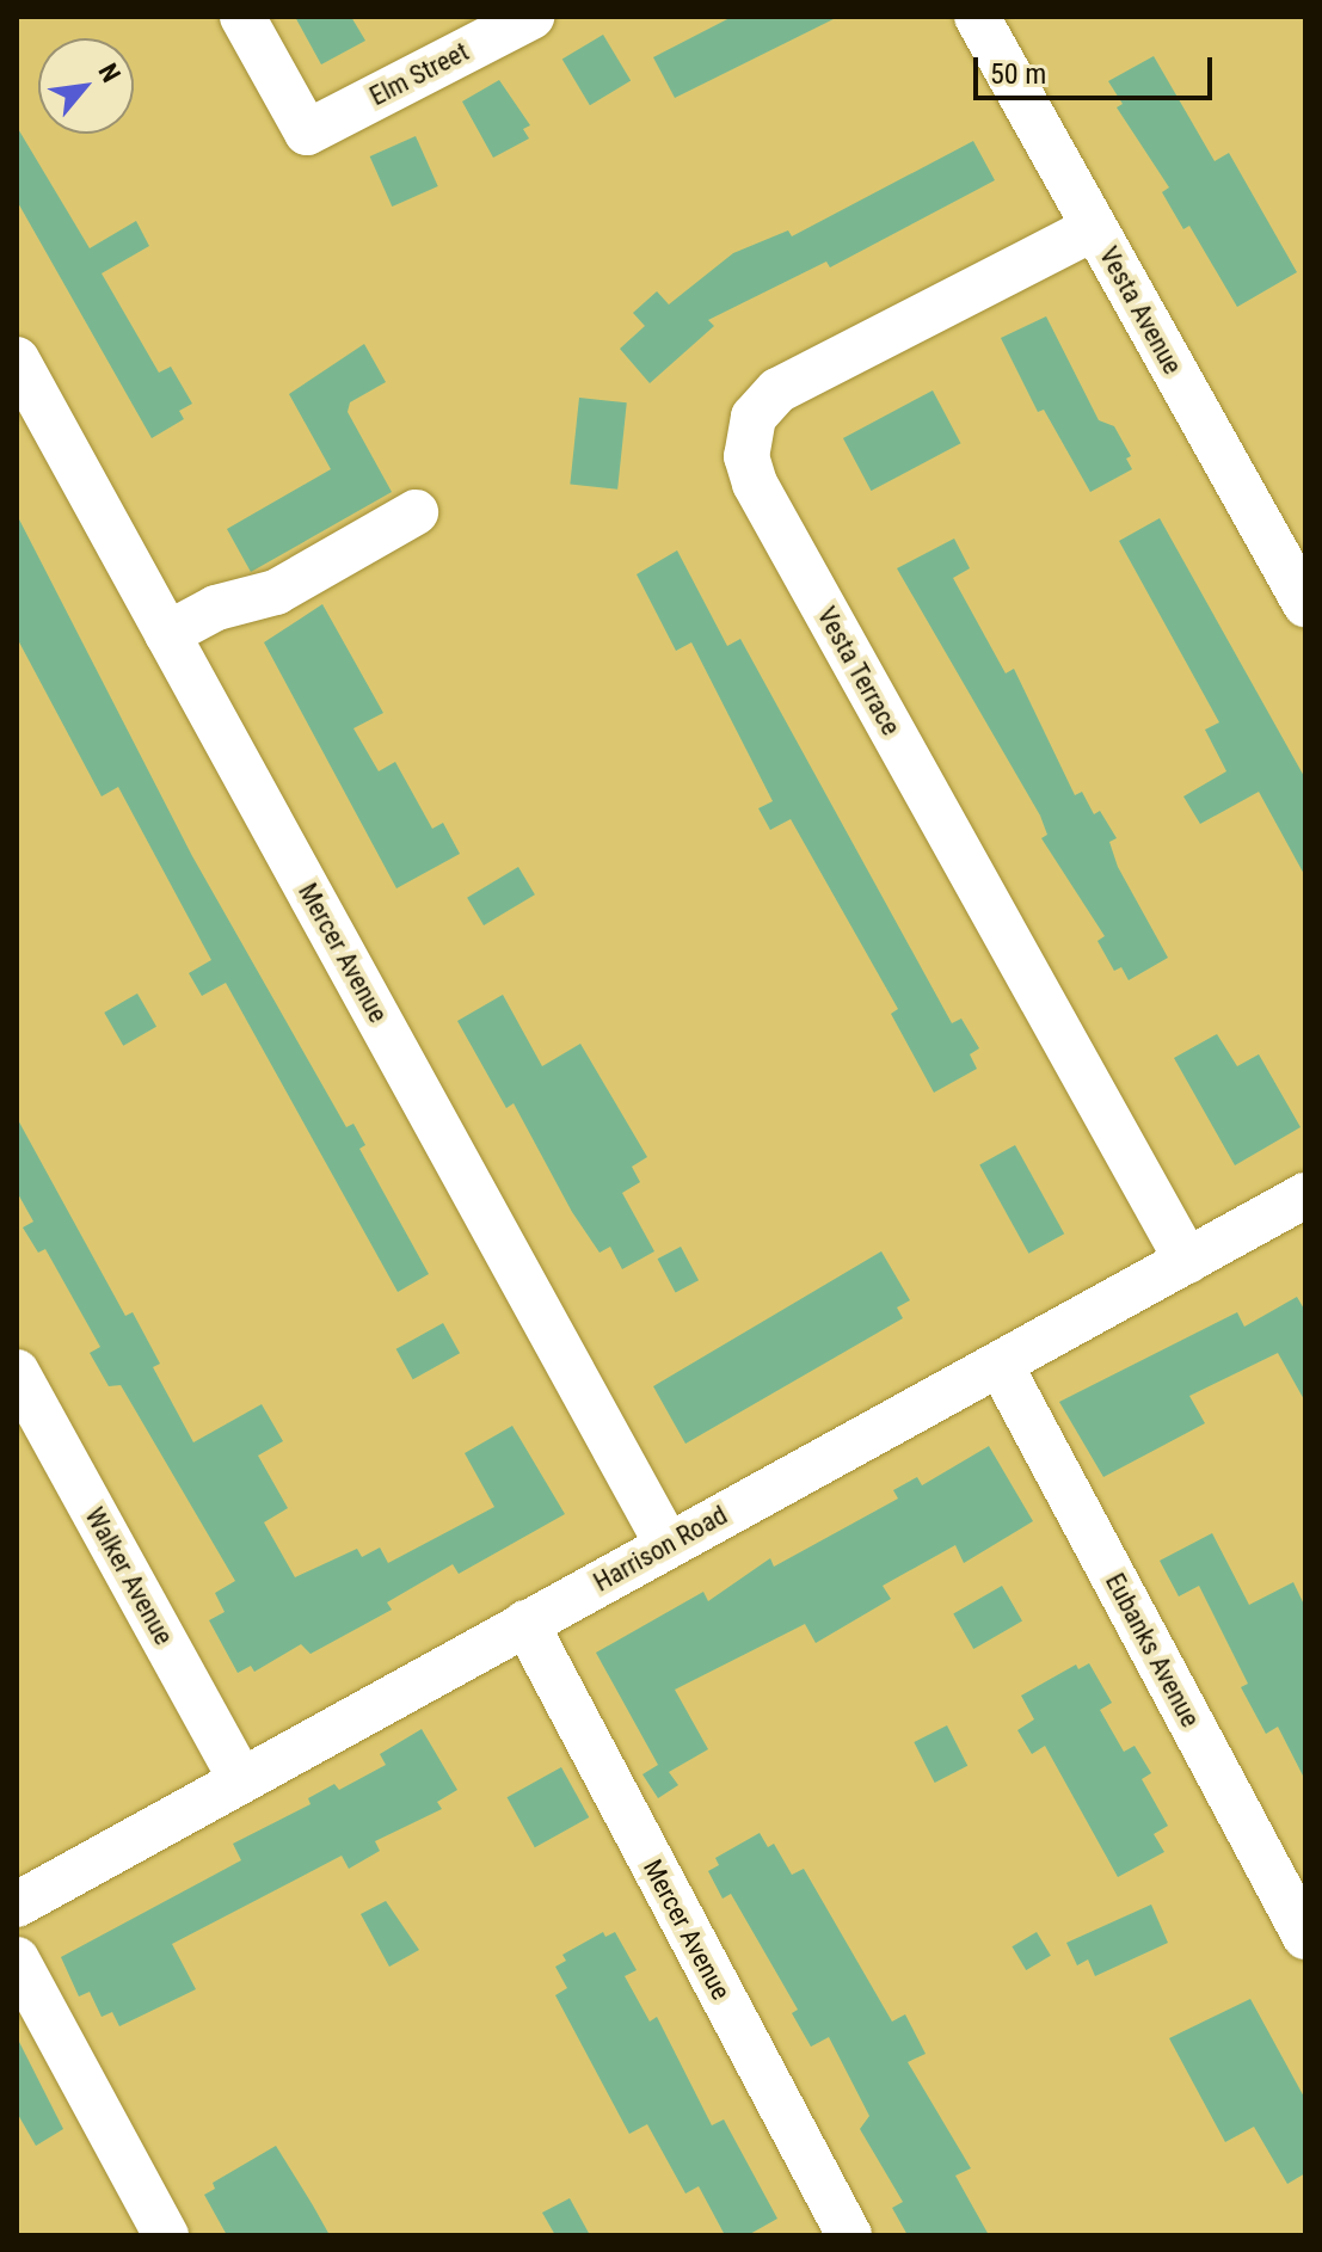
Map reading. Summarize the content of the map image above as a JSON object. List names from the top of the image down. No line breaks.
{"streets":{"street":["Elm Street","Vesta Avenue","Vesta Terrace","Mercer Avenue","Harrison Road","Walker Avenue","Eubanks Avenue"]},"crossings":[["Vesta Avenue","Vesta Terrace"],["Vesta Terrace","Harrison Road"],["Mercer Avenue","Harrison Road"],["Harrison Road","Walker Avenue"],["Harrison Road","Eubanks Avenue"]],"scale_bar":"50 m","north":"top right"}
